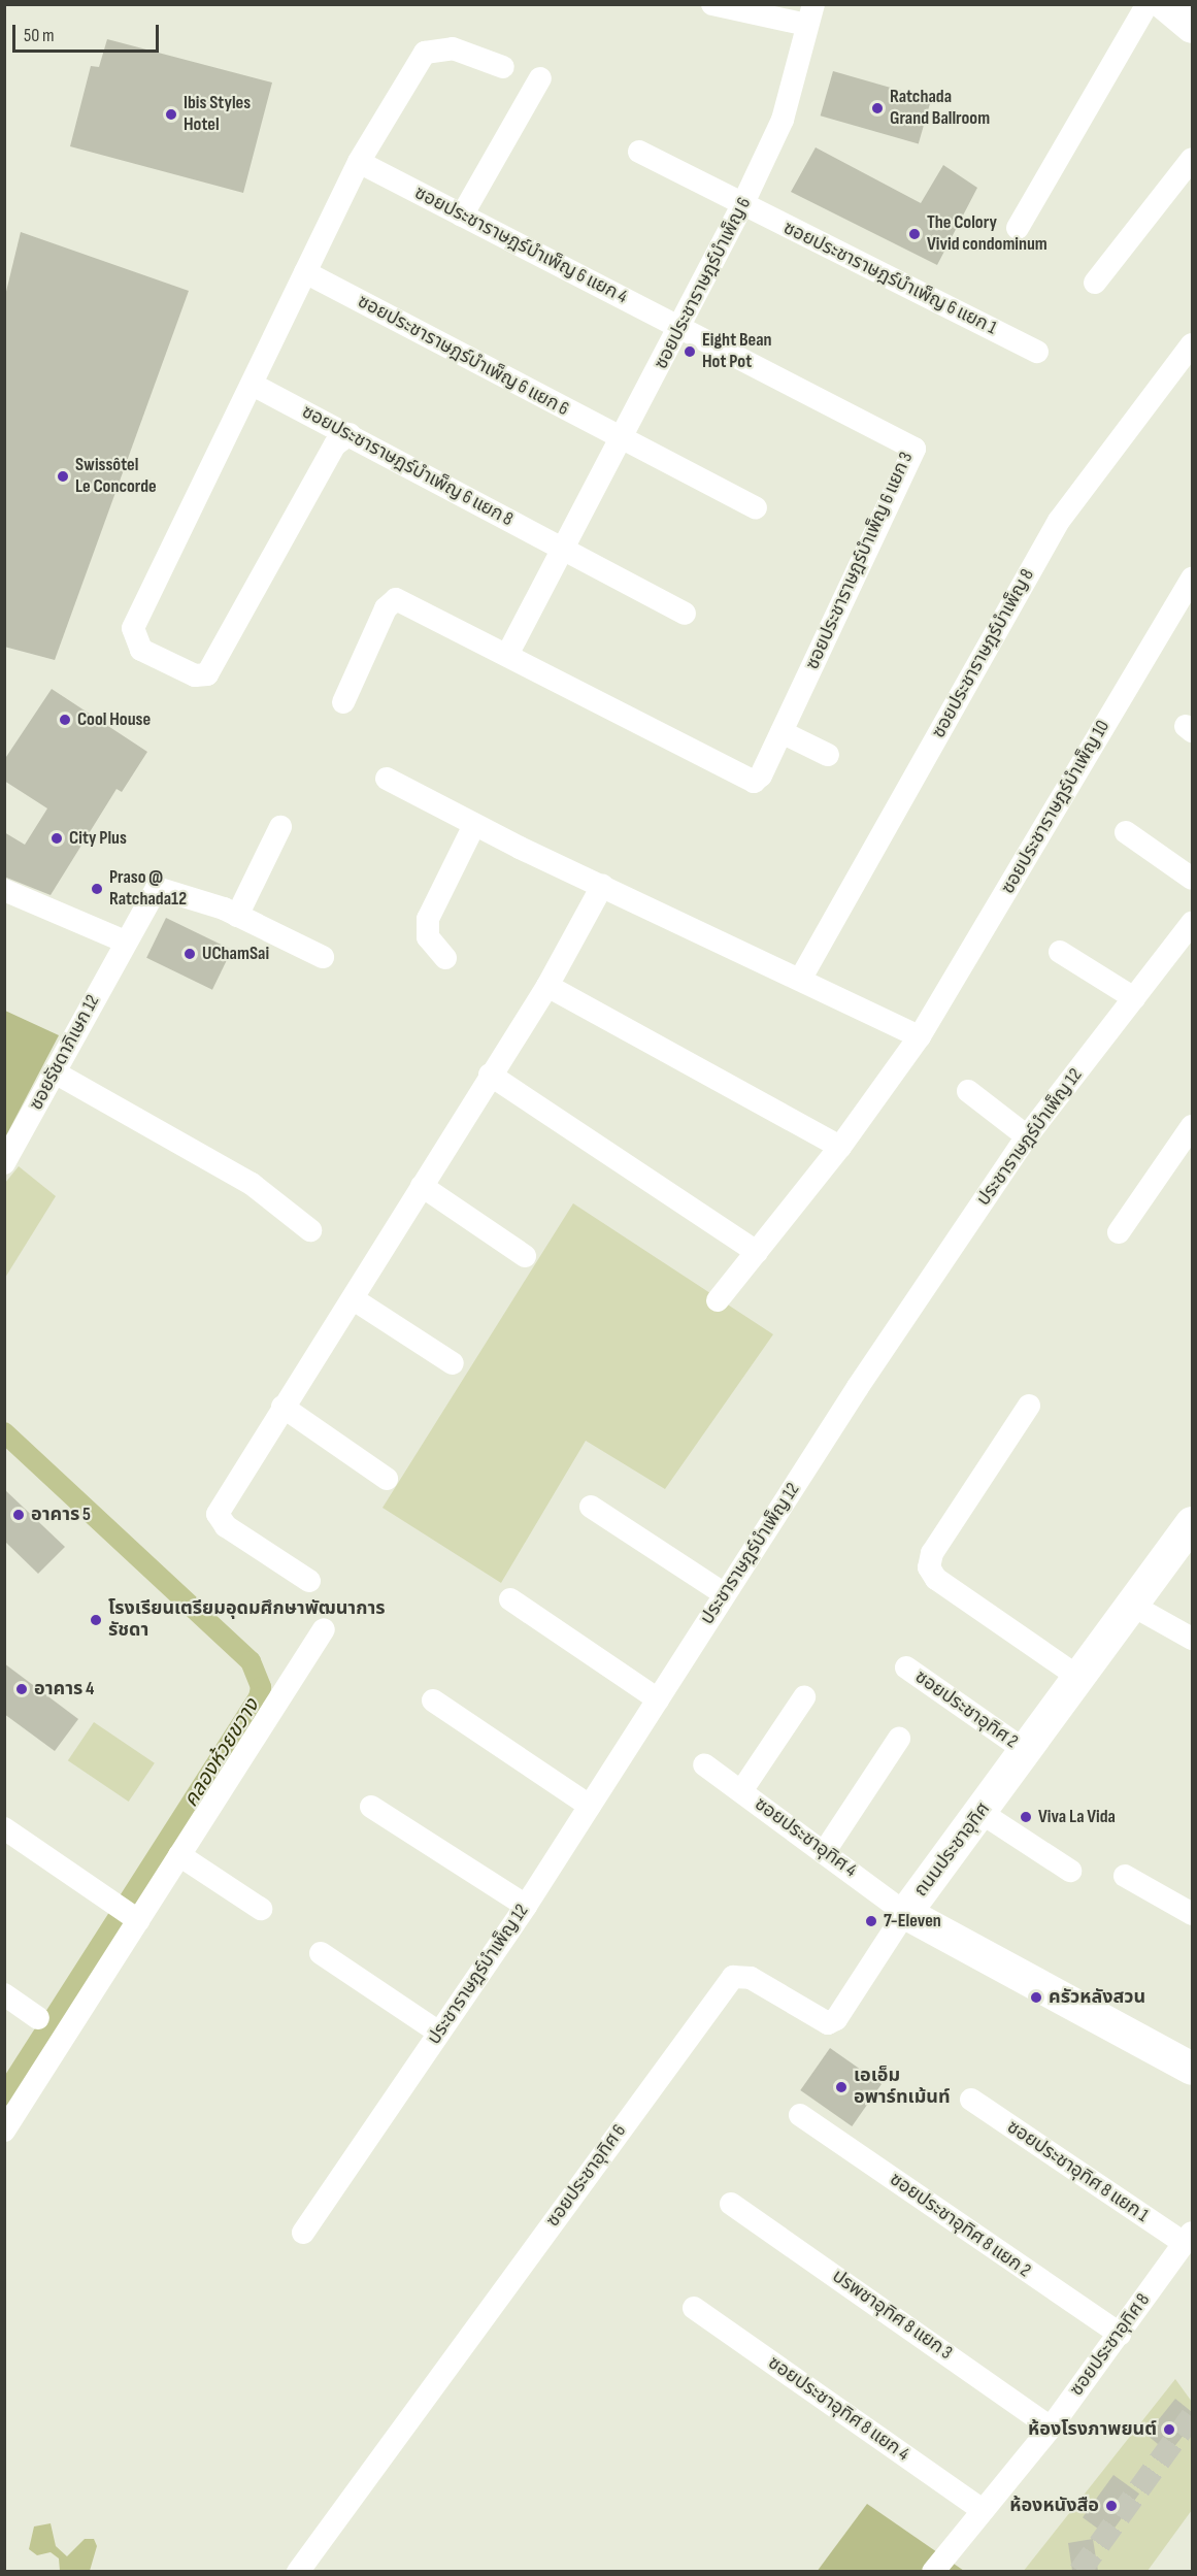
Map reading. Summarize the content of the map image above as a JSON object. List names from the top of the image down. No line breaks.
{"streets":{"main road":["ถนนประชาอุทิศ"],"street":["ซอยประชาราษฎร์บำเพ็ญ 6 แยก 4","ซอยประชาราษฎร์บำเพ็ญ 6 แยก 1","ซอยประชาราษฎร์บำเพ็ญ 6","ซอยประชาราษฎร์บำเพ็ญ 6 แยก 6","ซอยประชาราษฎร์บำเพ็ญ 6 แยก 8","ซอยประชาราษฎร์บำเพ็ญ 6 แยก 3","ซอยประชาราษฎร์บำเพ็ญ 8","ซอยประชาราษฎร์บำเพ็ญ 10","ซอยรัชดาภิเษก 12","ประชาราษฎร์บำเพ็ญ 12","ซอยประชาอุทิศ 2","ซอยประชาอุทิศ 4","ซอยประชาอุทิศ 8 แยก 1","ซอยประชาอุทิศ 6","ซอยประชาอุทิศ 8 แยก 2","ปรพชาอุทิศ 8 แยก 3","ซอยประชาอุทิศ 8","ซอยประชาอุทิศ 8 แยก 4"]},"crossings":[["ซอยประชาราษฎร์บำเพ็ญ 6 แยก 4","ซอยประชาราษฎร์บำเพ็ญ 6"],["ซอยประชาราษฎร์บำเพ็ญ 6 แยก 4","ซอยประชาราษฎร์บำเพ็ญ 6 แยก 3"],["ซอยประชาราษฎร์บำเพ็ญ 6 แยก 1","ซอยประชาราษฎร์บำเพ็ญ 6"],["ซอยประชาราษฎร์บำเพ็ญ 6","ซอยประชาราษฎร์บำเพ็ญ 6 แยก 6"],["ซอยประชาราษฎร์บำเพ็ญ 6","ซอยประชาราษฎร์บำเพ็ญ 6 แยก 8"],["ซอยประชาราษฎร์บำเพ็ญ 6","ซอยประชาราษฎร์บำเพ็ญ 6 แยก 3"],["ซอยประชาอุทิศ 2","ถนนประชาอุทิศ"],["ซอยประชาอุทิศ 4","ถนนประชาอุทิศ"],["ซอยประชาอุทิศ 4","ซอยประชาอุทิศ 6"],["ถนนประชาอุทิศ","ซอยประชาอุทิศ 6"],["ซอยประชาอุทิศ 8 แยก 1","ซอยประชาอุทิศ 8"],["ซอยประชาอุทิศ 8 แยก 2","ซอยประชาอุทิศ 8"],["ปรพชาอุทิศ 8 แยก 3","ซอยประชาอุทิศ 8"],["ซอยประชาอุทิศ 8","ซอยประชาอุทิศ 8 แยก 4"]],"water":["คลองห้วยขวาง"],"places":["Ratchada Grand Ballroom","Ibis Styles Hotel","The Colory Vivid condominum","Eight Bean Hot Pot","Swissôtel Le Concorde","Cool House","City Plus","Praso @ Ratchada12","UChamSai","อาคาร 5","โรงเรียนเตรียมอุดมศึกษาพัฒนาการ รัชดา","อาคาร 4","Viva La Vida","7-Eleven","ครัวหลังสวน","เอเอ็ม อพาร์ทเม้นท์","ห้องโรงภาพยนต์","ห้องหนังสือ"],"scale_bar":"50 m"}
